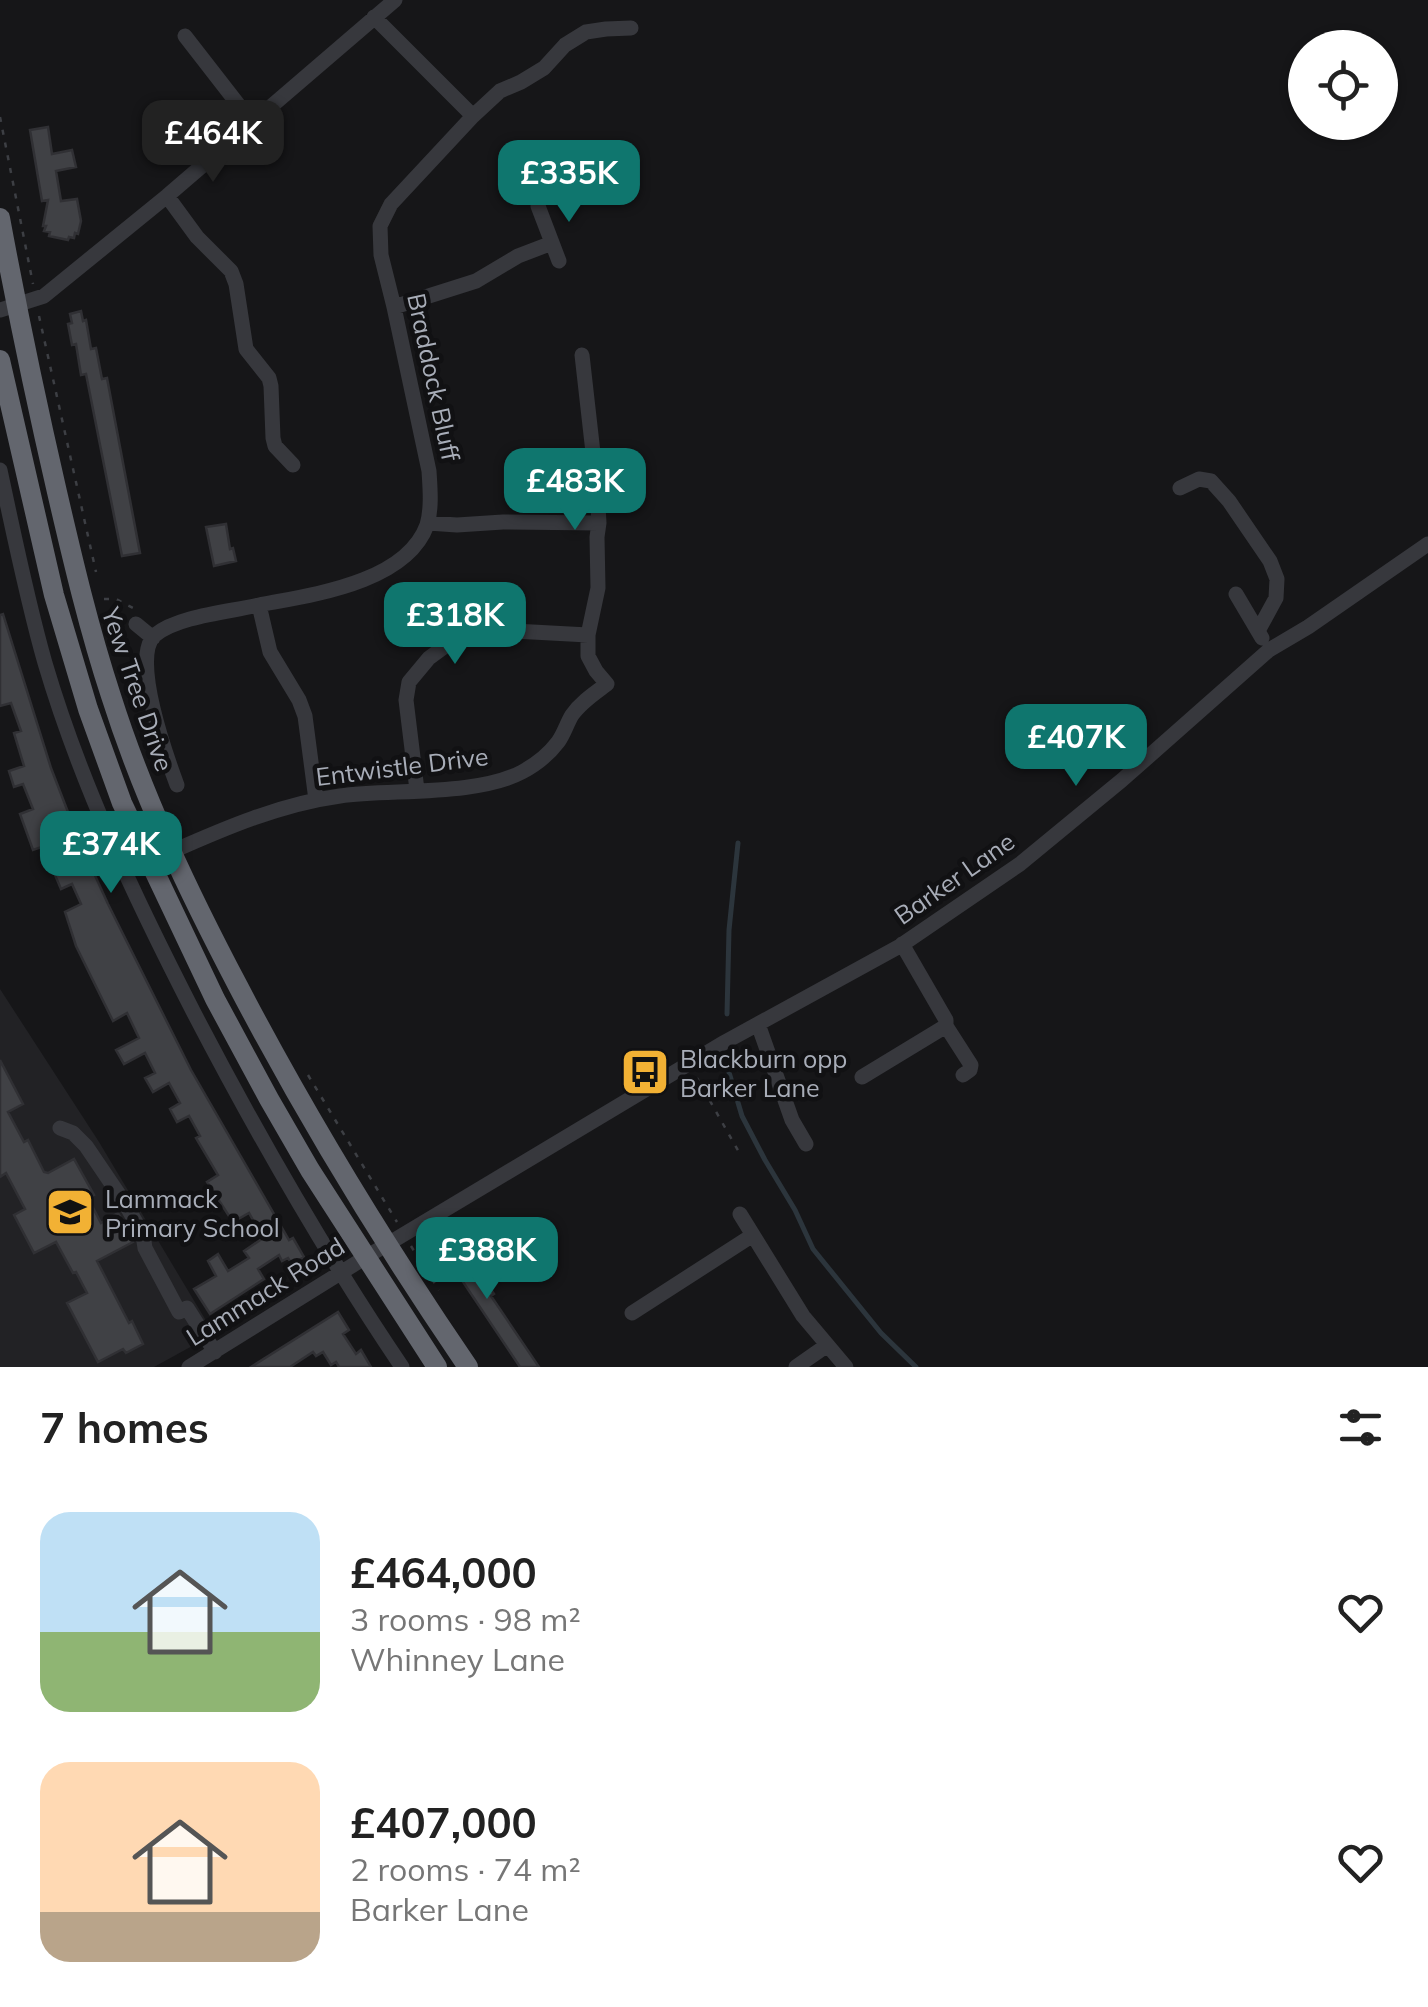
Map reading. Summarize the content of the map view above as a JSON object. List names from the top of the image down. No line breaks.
{"streets":{"highway":["Yew Tree Drive"],"street":["Braddock Bluff","Entwistle Drive","Barker Lane","Lammack Road"]},"crossings":[["Yew Tree Drive","Entwistle Drive"],["Yew Tree Drive","Lammack Road"]],"places":{"bus stop":["Blackburn opp Barker Lane"],"school or university":["Lammack Primary School"]},"page":{"price":["£464K","£335K","£483K","£318K","£407K","£374K","£388K"],"heading":"7 homes","list":[{"name":"£464,000","note":"3 rooms · 98 m² · Whinney Lane"},{"name":"£407,000","note":"2 rooms · 74 m² · Barker Lane"}]}}
